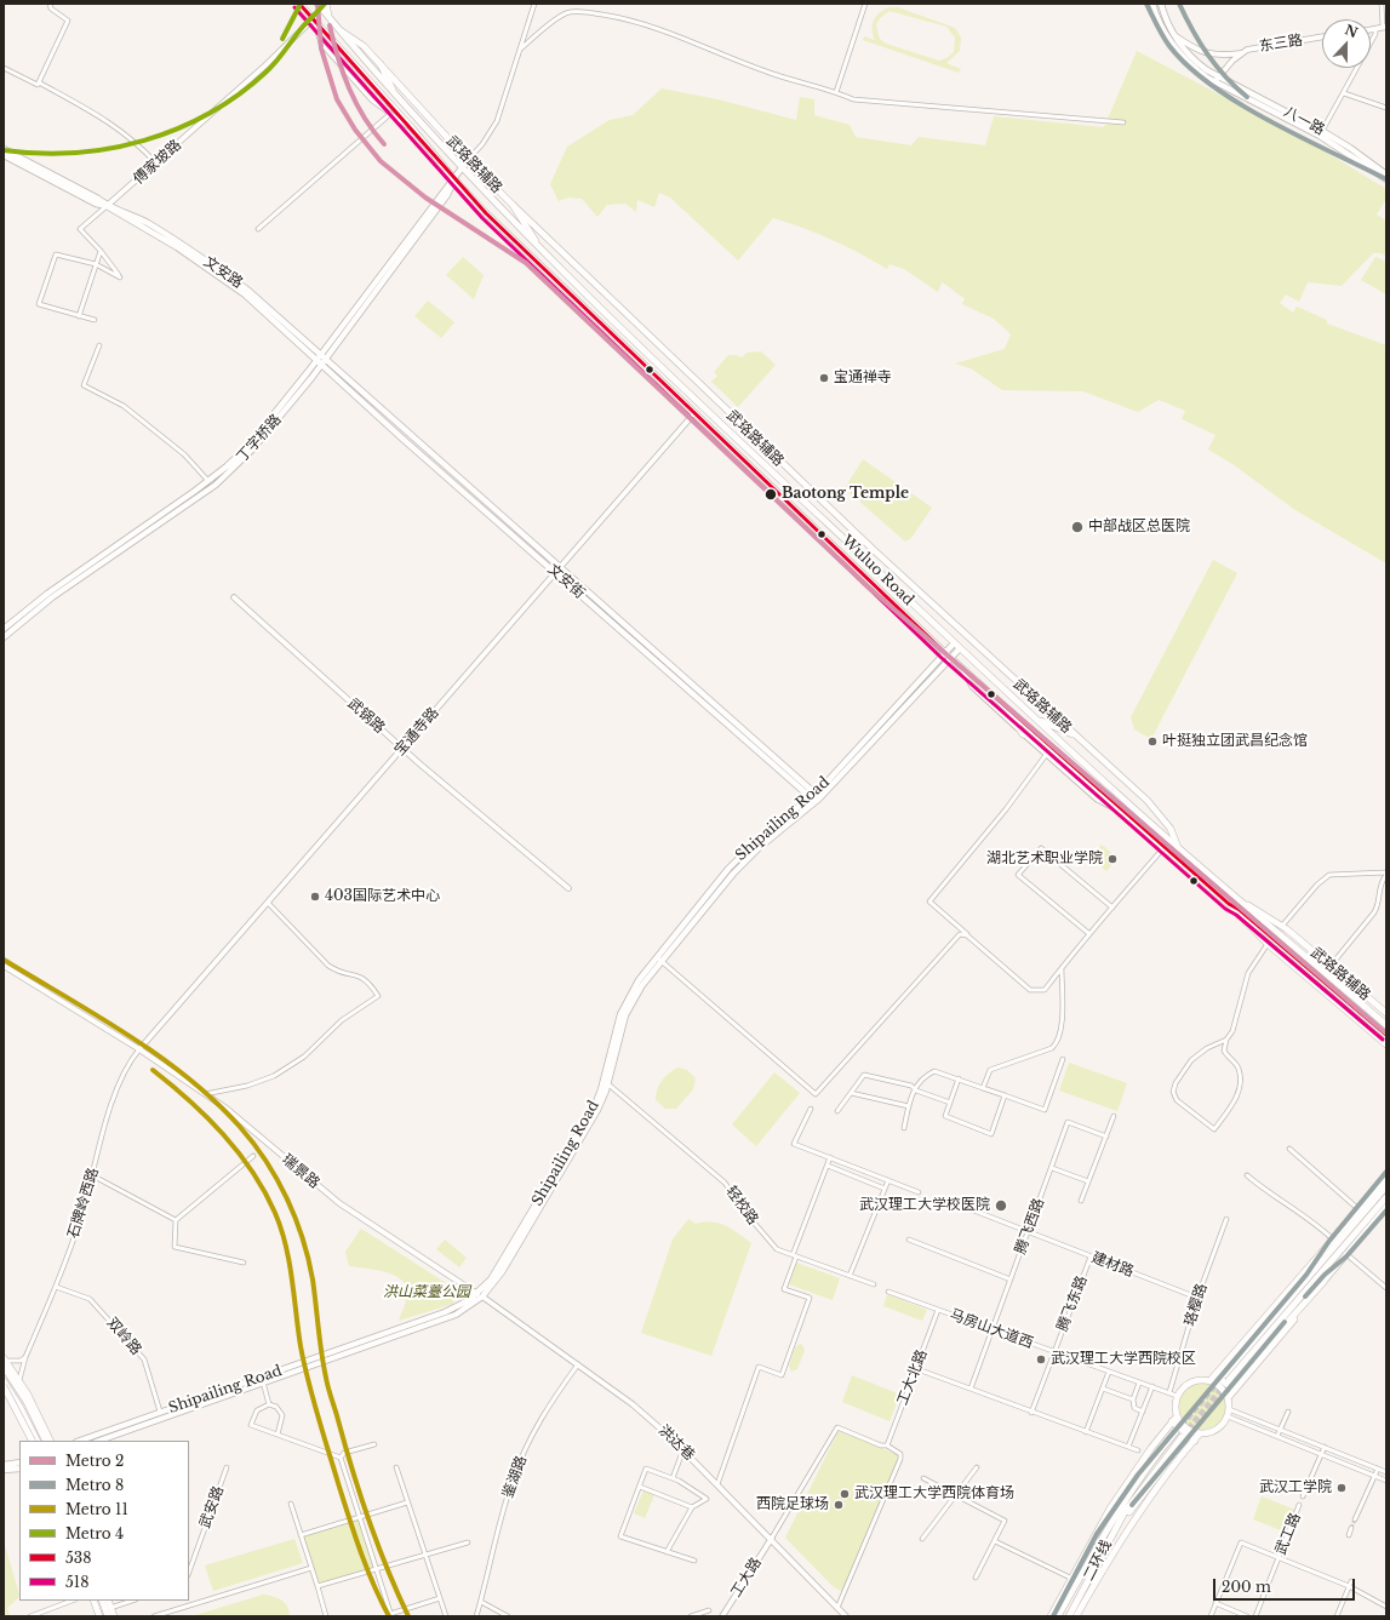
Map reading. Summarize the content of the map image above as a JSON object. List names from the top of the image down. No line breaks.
{"streets":{"main road":["八一路","武珞路辅路","文安路","丁字桥路","Wuluo Road","文安街","Shipailing Road","二环线"],"street":["东三路","傅家坡路","武锅路","宝通寺路","瑞景路","石牌岭西路","轻校路","腾飞西路","建材路","腾飞东路","珞樱路","马房山大道西","双岭路","工大北路","洪达巷","鉴湖路","武安路","武工路","工大路"]},"crossings":[["东三路","八一路"],["傅家坡路","文安路"],["傅家坡路","Wuluo Road"],["武珞路辅路","丁字桥路"],["武珞路辅路","Wuluo Road"],["文安路","丁字桥路"],["文安路","文安街"],["丁字桥路","Wuluo Road"],["丁字桥路","文安街"],["Wuluo Road","宝通寺路"],["Wuluo Road","Shipailing Road"],["文安街","宝通寺路"],["文安街","Shipailing Road"],["武锅路","宝通寺路"],["宝通寺路","瑞景路"],["宝通寺路","石牌岭西路"],["Shipailing Road","瑞景路"],["Shipailing Road","轻校路"],["Shipailing Road","双岭路"],["Shipailing Road","洪达巷"],["瑞景路","石牌岭西路"],["瑞景路","洪达巷"],["石牌岭西路","双岭路"],["腾飞西路","建材路"],["腾飞西路","马房山大道西"],["建材路","腾飞东路"],["建材路","珞樱路"],["腾飞东路","马房山大道西"],["珞樱路","马房山大道西"],["马房山大道西","工大北路"],["洪达巷","鉴湖路"],["洪达巷","工大路"]],"parks":["洪山菜薹公园"],"places":["宝通禅寺","Baotong Temple","中部战区总医院","叶挺独立团武昌纪念馆","湖北艺术职业学院","403国际艺术中心","武汉理工大学校医院","武汉理工大学西院校区","武汉工学院","武汉理工大学西院体育场","西院足球场"],"lines":["metro line 2","metro line 8","metro line 4","transit line 538","transit line 518","metro line 11"],"legend":["Metro 2","Metro 8","Metro 11","Metro 4","538","518"],"scale_bar":"200 m","north":"top"}
